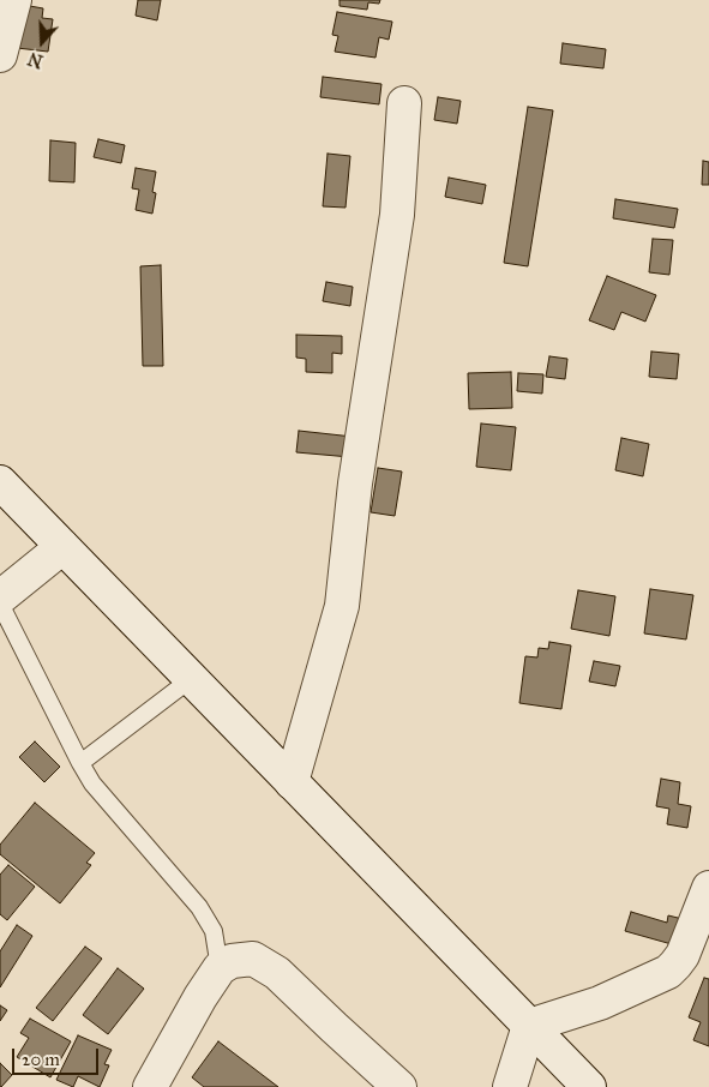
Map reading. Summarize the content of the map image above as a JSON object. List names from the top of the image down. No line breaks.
{"scale_bar":"20 m","north":"bottom"}
